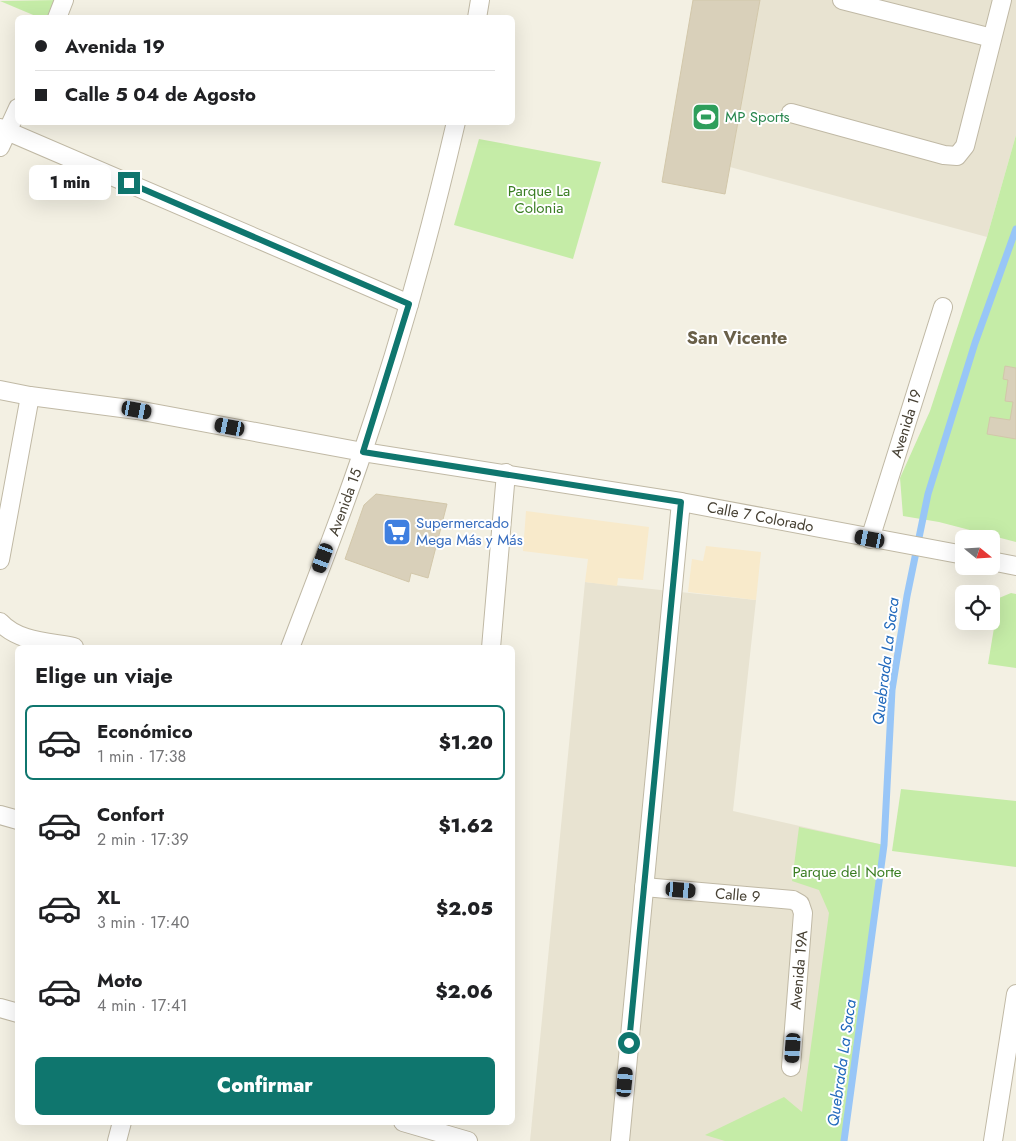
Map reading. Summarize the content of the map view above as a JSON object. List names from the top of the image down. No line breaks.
{"streets":{"street":["Avenida 19","Avenida 15","Calle 7 Colorado","Calle 9","Avenida 19A"]},"crossings":[["Avenida 19","Calle 7 Colorado"],["Avenida 15","Calle 7 Colorado"],["Calle 9","Avenida 19A"]],"districts":["San Vicente"],"water":["Quebrada La Saca"],"parks":["Parque La Colonia","Parque del Norte"],"places":{"sports":["MP Sports"],"supermarket":["Supermercado Mega Más y Más"]},"north":"right","page":{"banner":["Avenida 19","Calle 5 04 de Agosto"],"bubble":"1 min","heading":"Elige un viaje","list":[{"name":"Económico","note":"1 min · 17:38","value":"$1.20"},{"name":"Confort","note":"2 min · 17:39","value":"$1.62"},{"name":"XL","note":"3 min · 17:40","value":"$2.05"},{"name":"Moto","note":"4 min · 17:41","value":"$2.06"}],"buttons":"Confirmar"}}
